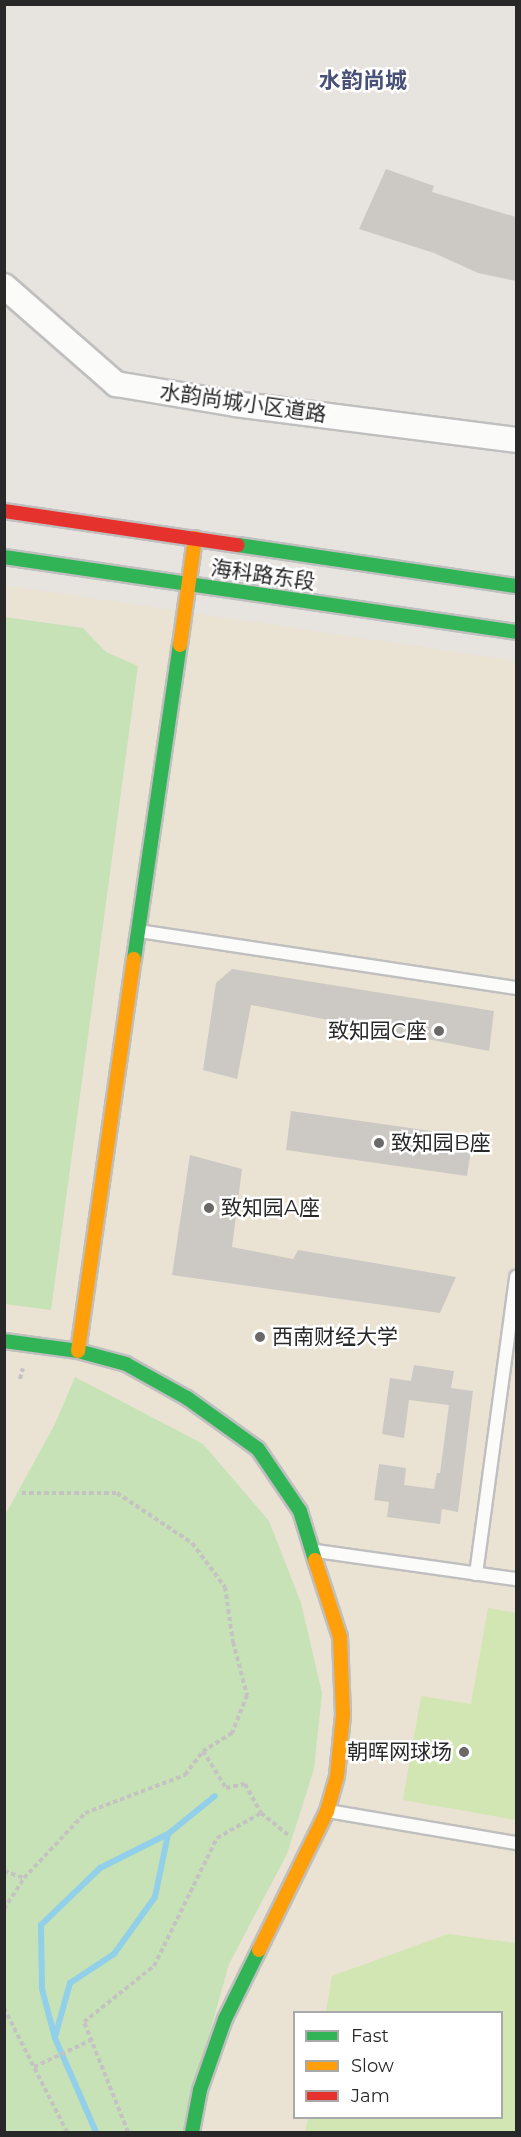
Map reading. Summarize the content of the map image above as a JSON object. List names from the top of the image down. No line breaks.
{"streets":{"street":["水韵尚城小区道路","海科路东段"]},"districts":["水韵尚城"],"places":["致知园C座","致知园B座","致知园A座","西南财经大学","朝晖网球场"],"legend":["Fast","Slow","Jam"]}
